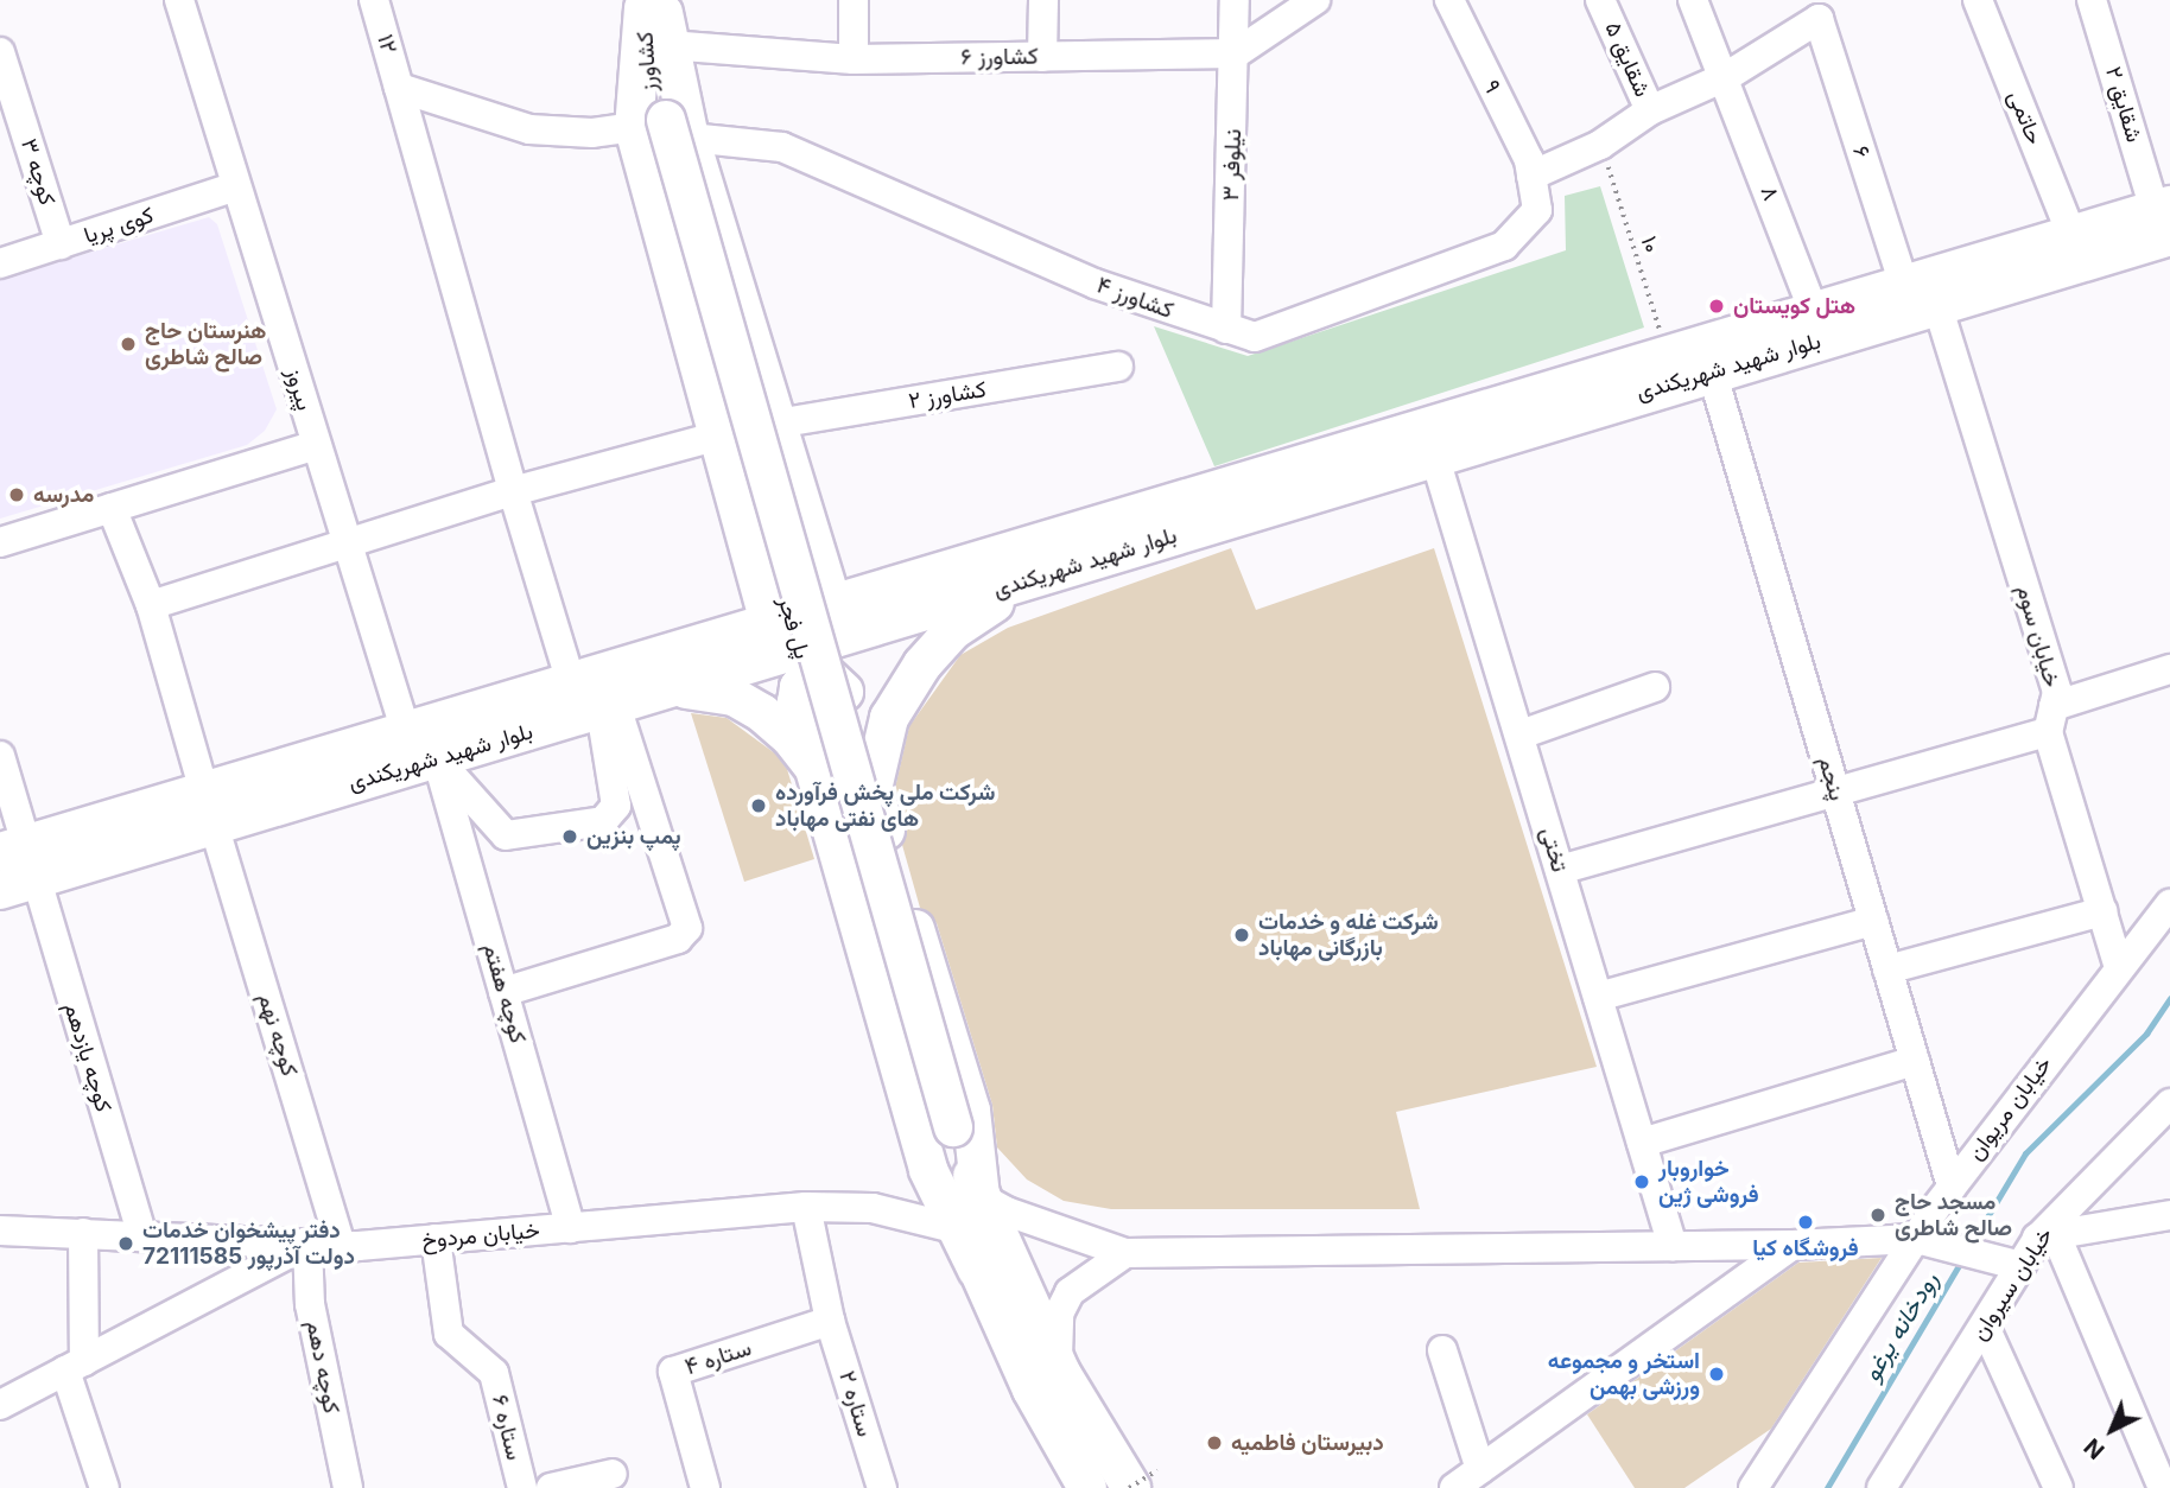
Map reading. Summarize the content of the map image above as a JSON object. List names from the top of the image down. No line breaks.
{"streets":{"main road":["کشاورز","بلوار شهید شهریکندی","پل فجر"],"street":["۱۲","کشاورز ۶","شقایق ۵","۹","شقایق ۲","حاتمی","۶","نیلوفر ۳","کوچه ۳","۸","کوی پریا","کشاورز ۴","پیروز","کشاورز ۲","خیابان سوم","پنجم","تختی","کوچه هفتم","کوچه نهم","کوچه یازدهم","خیابان مریوان","خیابان مردوخ","خیابان سیروان","ستاره ۴","کوچه دهم","ستاره ۲","ستاره ۶"],"path":["۱۰"]},"crossings":[["۱۲","کشاورز ۴"],["۱۲","بلوار شهید شهریکندی"],["کشاورز ۶","کشاورز"],["کشاورز ۶","نیلوفر ۳"],["شقایق ۵","۹"],["شقایق ۵","۱۰"],["شقایق ۵","کشاورز ۴"],["کشاورز","کشاورز ۴"],["کشاورز","پل فجر"],["۹","کشاورز ۴"],["شقایق ۲","بلوار شهید شهریکندی"],["حاتمی","بلوار شهید شهریکندی"],["۶","بلوار شهید شهریکندی"],["نیلوفر ۳","کشاورز ۴"],["کوچه ۳","کوی پریا"],["۸","بلوار شهید شهریکندی"],["کوی پریا","پیروز"],["۱۰","بلوار شهید شهریکندی"],["کشاورز ۴","پل فجر"],["بلوار شهید شهریکندی","پیروز"],["بلوار شهید شهریکندی","خیابان سوم"],["بلوار شهید شهریکندی","پنجم"],["بلوار شهید شهریکندی","تختی"],["بلوار شهید شهریکندی","کوچه هفتم"],["بلوار شهید شهریکندی","کوچه نهم"],["بلوار شهید شهریکندی","کوچه یازدهم"],["خیابان سوم","خیابان مریوان"],["پنجم","خیابان مریوان"],["کوچه هفتم","خیابان مردوخ"],["کوچه نهم","خیابان مردوخ"],["کوچه یازدهم","خیابان مردوخ"],["خیابان مردوخ","کوچه دهم"],["خیابان مردوخ","ستاره ۲"],["خیابان مردوخ","ستاره ۶"],["ستاره ۴","ستاره ۲"]],"water":["رودخانه یرغو"],"places":["هتل کویستان","هنرستان حاج صالح شاطری","مدرسه","شرکت ملی پخش فرآورده های نفتی مهاباد","پمپ بنزین","شرکت غله و خدمات بازرگانی مهاباد","خواروبار فروشی ژین","مسجد حاج صالح شاطری","فروشگاه کیا","دفتر پیشخوان خدمات دولت آذرپور 72111585","استخر و مجموعه ورزشی بهمن","دبیرستان فاطمیه"],"north":"bottom left"}
